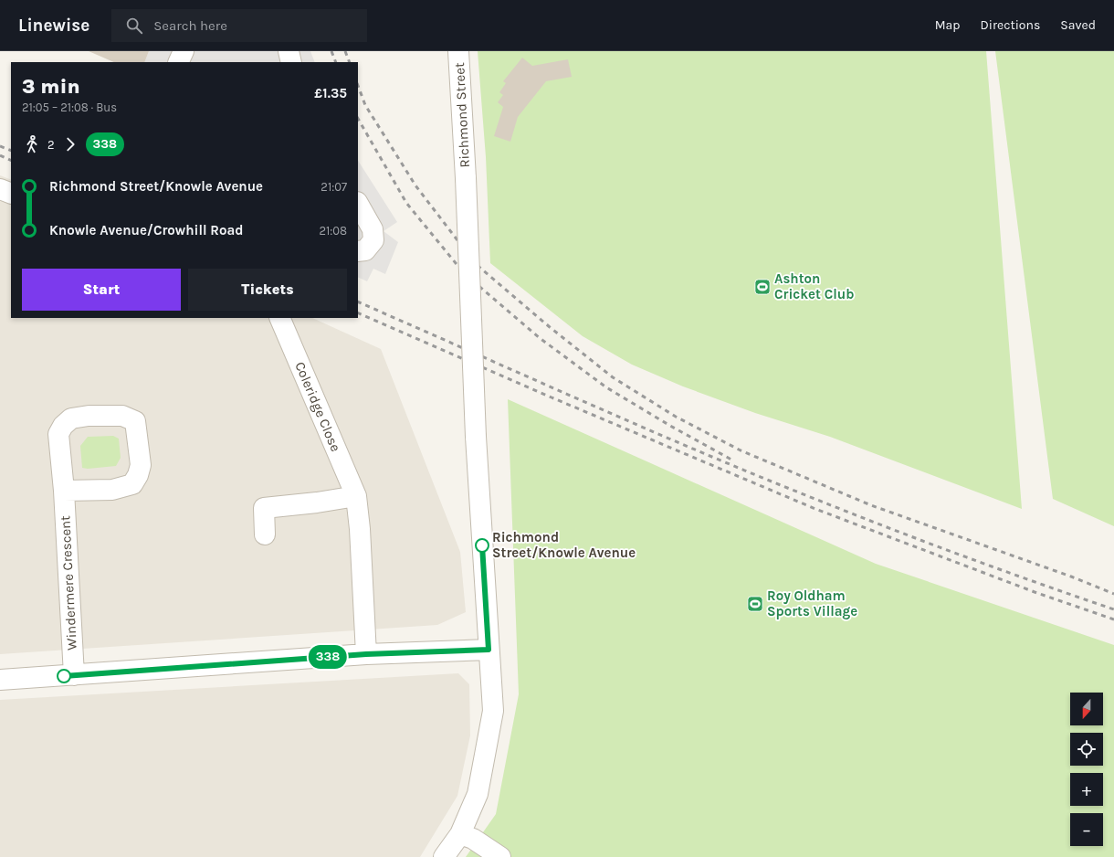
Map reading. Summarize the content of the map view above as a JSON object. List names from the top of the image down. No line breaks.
{"streets":{"street":["Richmond Street","Coleridge Close","Windermere Crescent"]},"places":{"sports":["Ashton Cricket Club","Roy Oldham Sports Village"],"other":["Richmond Street/Knowle Avenue"]},"lines":["bus line 338"],"north":"bottom","page":{"header":"Linewise","search":"Search here","nav":["Map","Directions","Saved"],"on_map":"338","heading":["3 min","21:05 – 21:08 · Bus","£1.35"],"legs":["2","338"],"list":[{"name":"Richmond Street/Knowle Avenue","value":"21:07"},{"name":"Knowle Avenue/Crowhill Road","value":"21:08"}],"buttons":["Start","Tickets"],"map_buttons":["+","−"]}}
